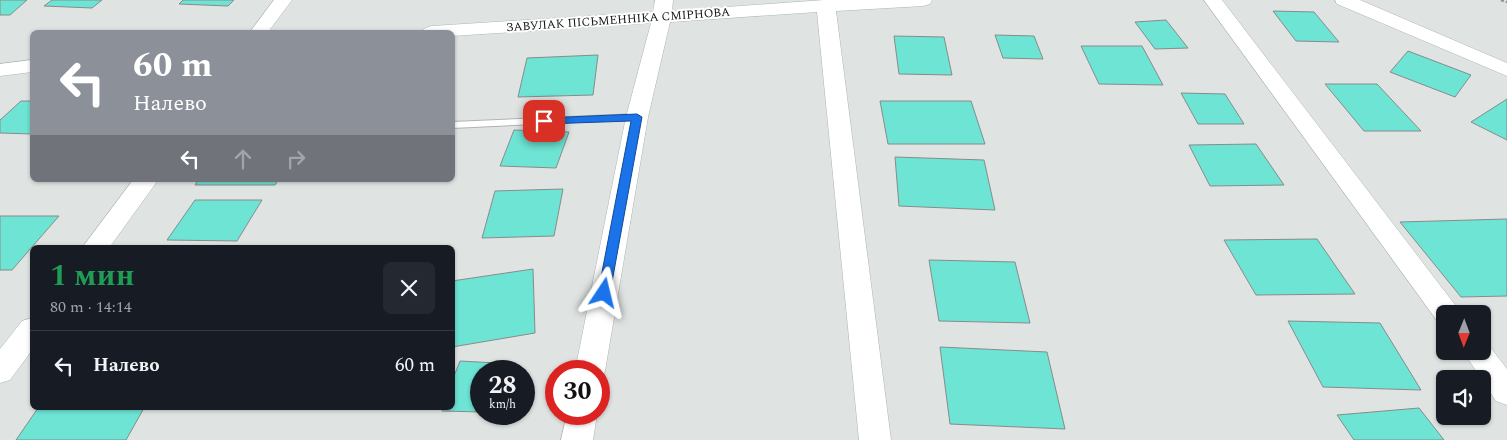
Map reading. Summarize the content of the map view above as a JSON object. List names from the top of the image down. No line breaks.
{"streets":{"street":["ЗАВУЛАК ПІСЬМЕННІКА СМІРНОВА"]},"north":"bottom","page":{"turn":["60 m","Налево"],"heading":["1 мин","80 m · 14:14"],"list":[{"name":"Налево","value":"60 m"}],"speed":"28 km/h","limit":"30"}}
